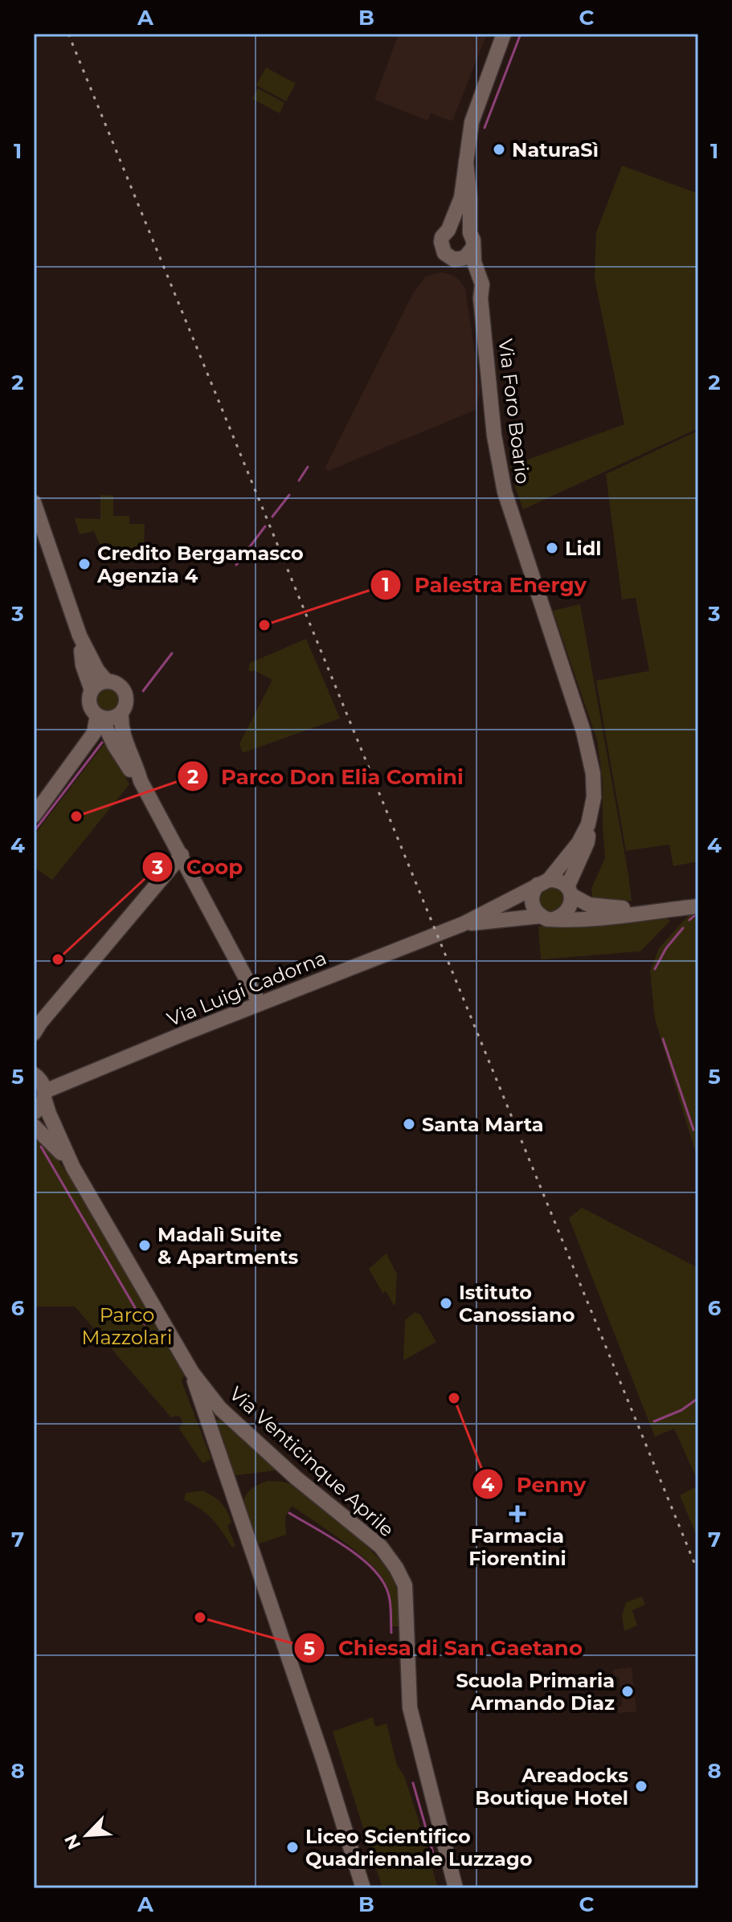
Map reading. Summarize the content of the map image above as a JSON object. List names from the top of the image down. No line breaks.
{"streets":{"main road":["Via Foro Boario","Via Luigi Cadorna","Via Venticinque Aprile"]},"crossings":[["Via Foro Boario","Via Luigi Cadorna"],["Via Luigi Cadorna","Via Venticinque Aprile"]],"parks":["Parco Mazzolari"],"places":{"other":["NaturaSì","Lidl","Credito Bergamasco Agenzia 4","Palestra Energy","Parco Don Elia Comini","Coop","Santa Marta","Madalì Suite & Apartments","Istituto Canossiano","Penny","Chiesa di San Gaetano","Scuola Primaria Armando Diaz","Areadocks Boutique Hotel","Liceo Scientifico Quadriennale Luzzago"],"health":["Farmacia Fiorentini"]},"north":"bottom left","grid":{"columns":["A","B","C"],"rows":["1","2","3","4","5","6","7","8"]}}
